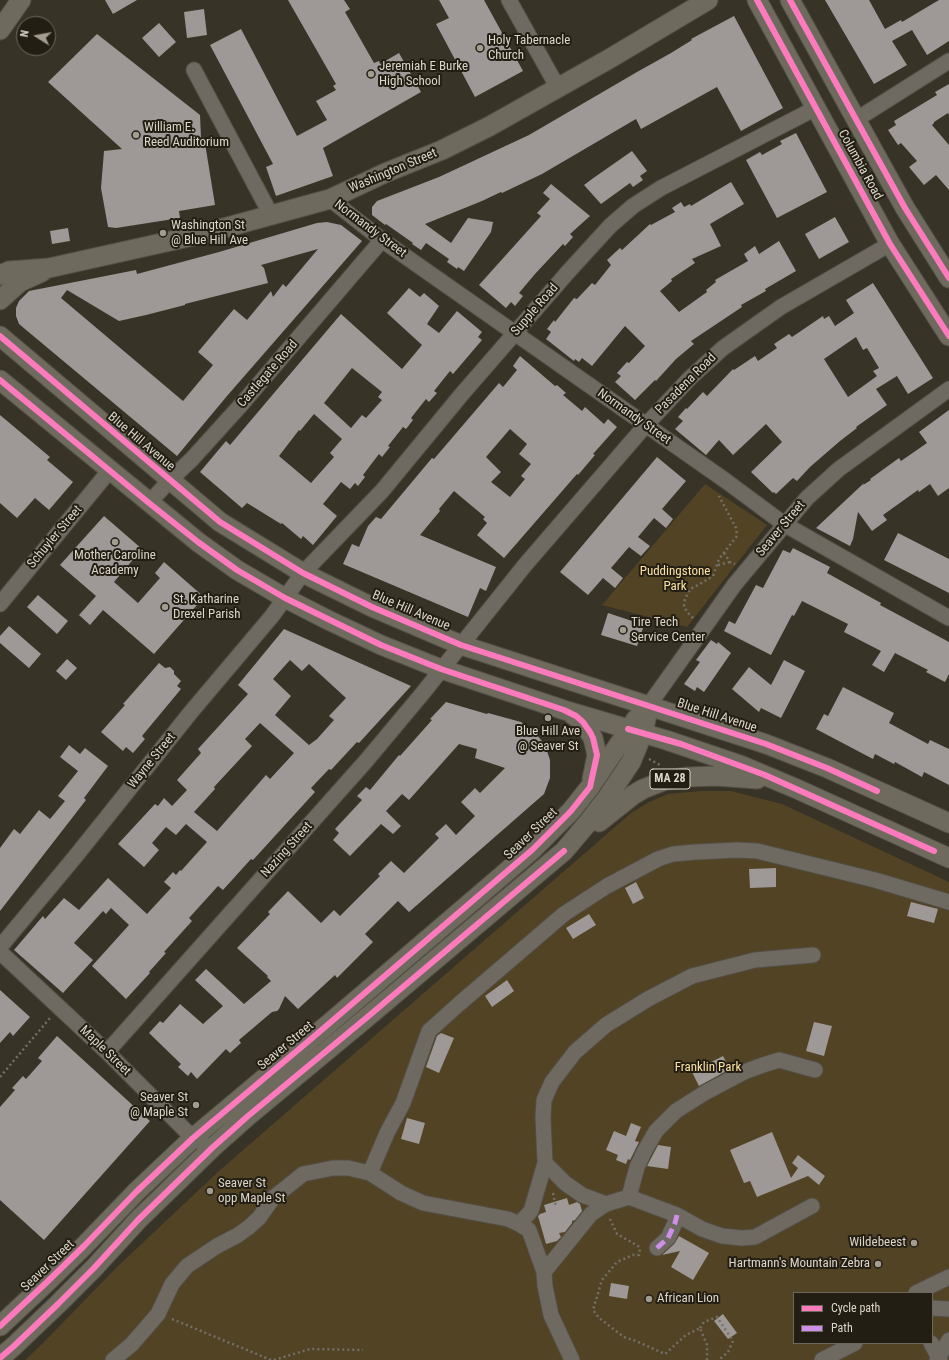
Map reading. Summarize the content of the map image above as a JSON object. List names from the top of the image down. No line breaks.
{"streets":{"main road":["Columbia Road","Washington Street","Blue Hill Avenue","Seaver Street","MA 28"],"street":["Normandy Street","Supple Road","Castlegate Road","Pasadena Road","Schuyler Street","Wayne Street","Nazing Street","Maple Street"]},"crossings":[["Columbia Road","Supple Road"],["Columbia Road","Pasadena Road"],["Washington Street","Normandy Street"],["Normandy Street","Supple Road"],["Normandy Street","Castlegate Road"],["Normandy Street","Pasadena Road"],["Normandy Street","Seaver Street"],["Supple Road","Blue Hill Avenue"],["Supple Road","Wayne Street"],["Castlegate Road","Blue Hill Avenue"],["Pasadena Road","Blue Hill Avenue"],["Pasadena Road","Nazing Street"],["Blue Hill Avenue","Seaver Street"],["Blue Hill Avenue","Wayne Street"],["Blue Hill Avenue","Nazing Street"],["Seaver Street","MA 28"],["Seaver Street","Maple Street"],["Nazing Street","Maple Street"]],"parks":["Puddingstone Park","Franklin Park"],"places":["Holy Tabernacle Church","Jeremiah E Burke High School","William E. Reed Auditorium","Washington St @ Blue Hill Ave","Mother Caroline Academy","St. Katharine Drexel Parish","Tire Tech Service Center","Blue Hill Ave @ Seaver St","Seaver St @ Maple St","Seaver St opp Maple St","Wildebeest","Hartmann's Mountain Zebra","African Lion"],"legend":["Cycle path","Path"],"north":"left"}
